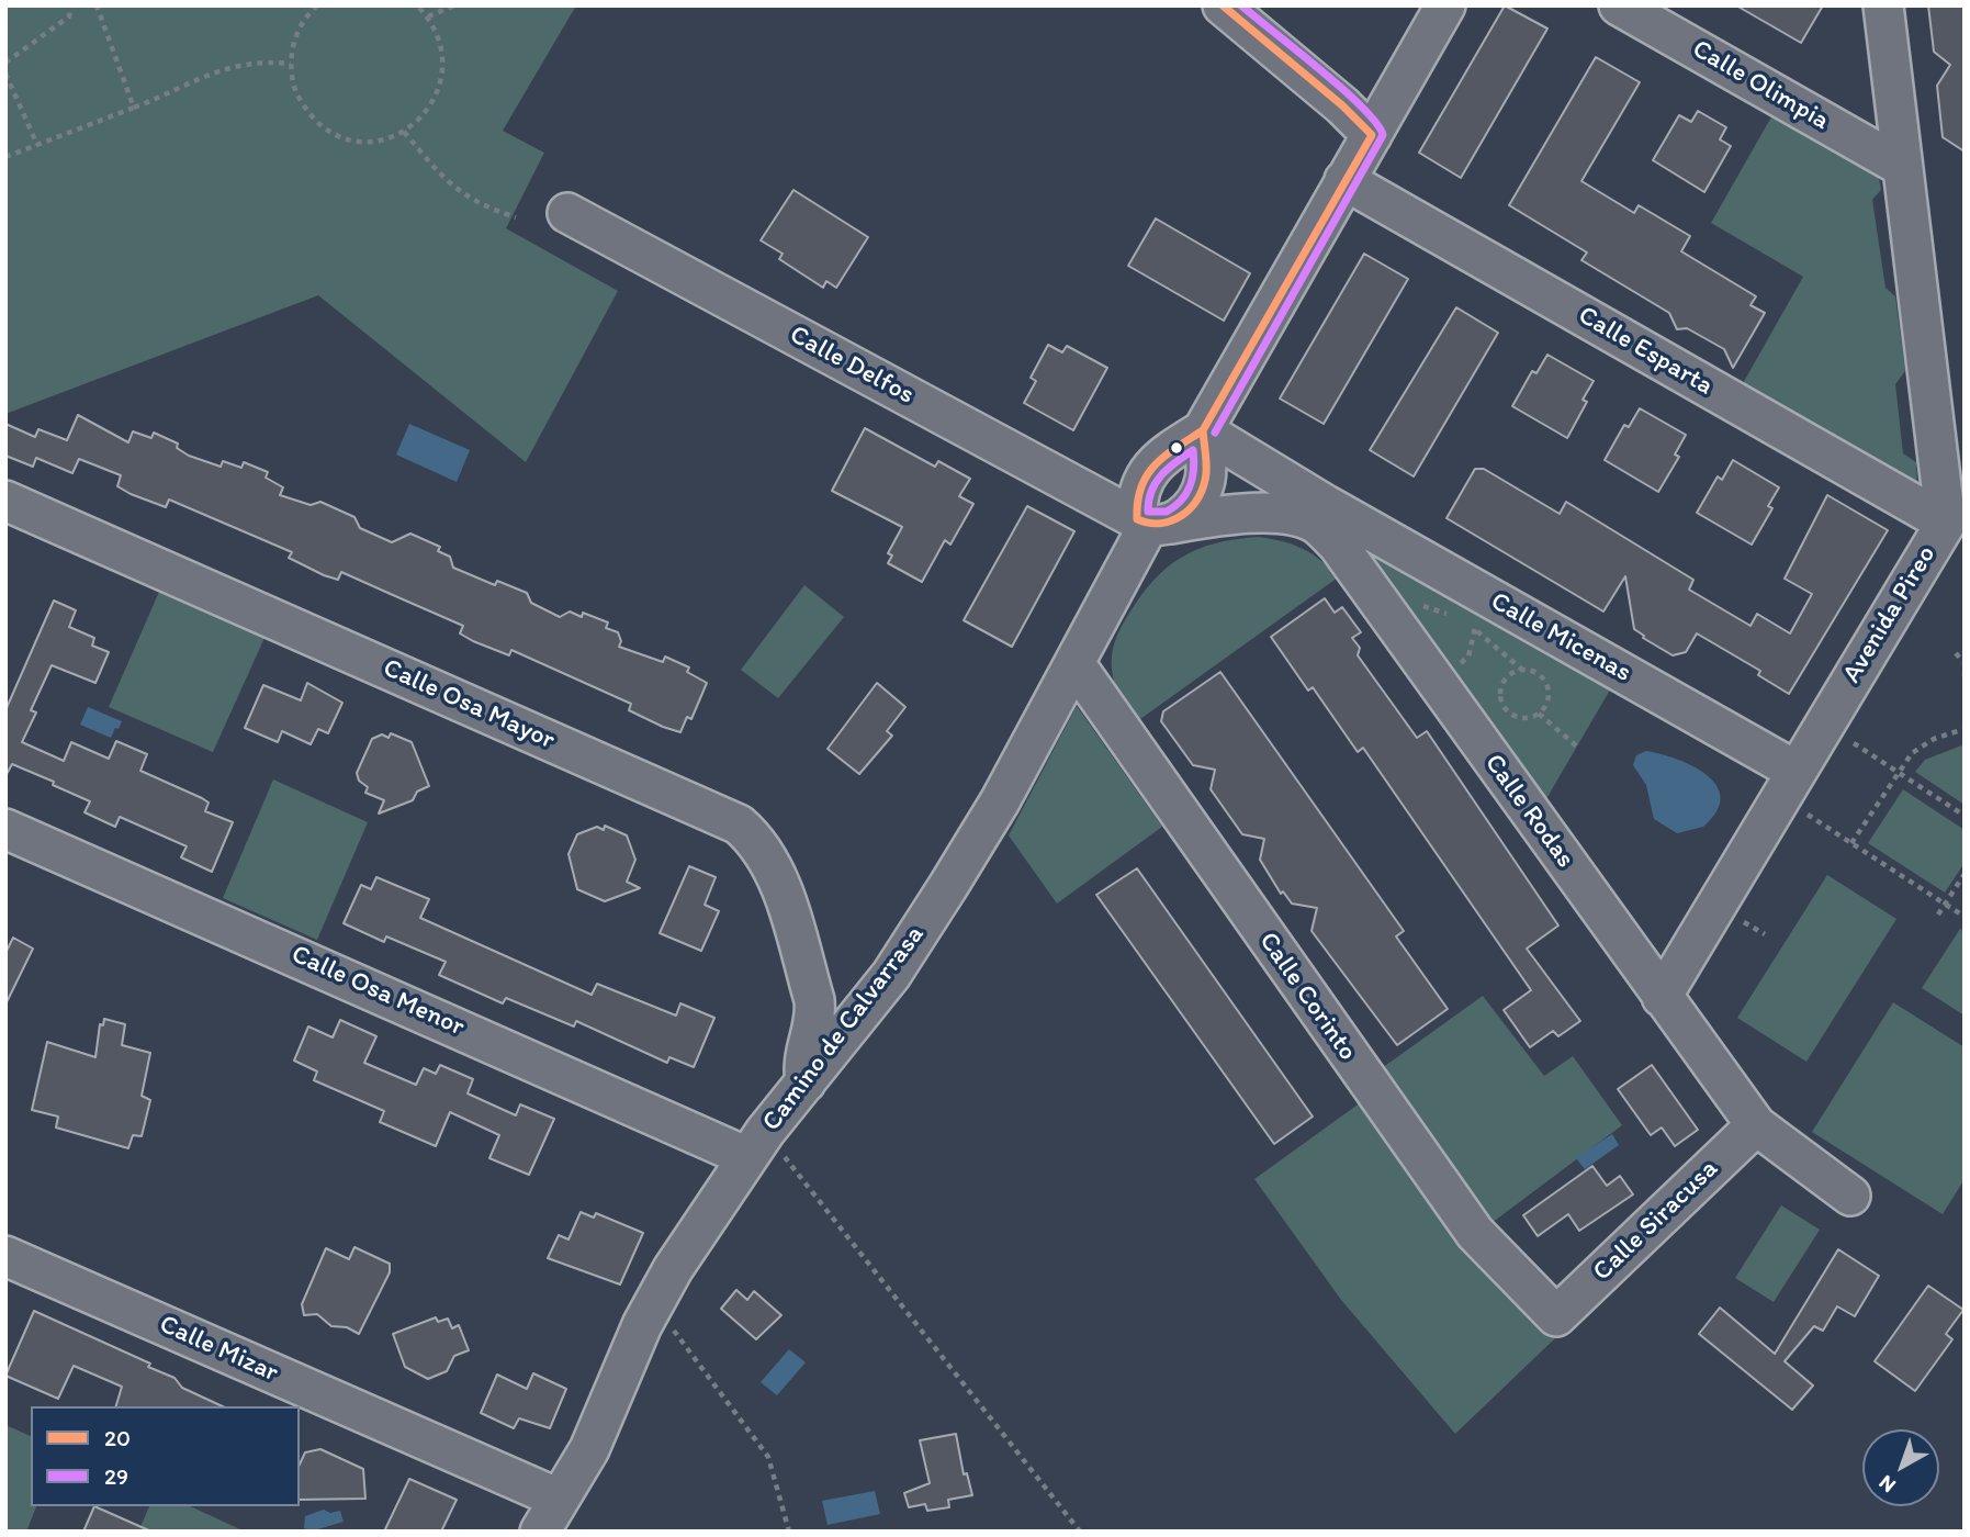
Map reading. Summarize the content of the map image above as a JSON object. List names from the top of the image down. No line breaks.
{"streets":{"street":["Calle Olimpia","Calle Esparta","Calle Delfos","Avenida Pireo","Calle Micenas","Calle Osa Mayor","Calle Rodas","Calle Osa Menor","Calle Corinto","Camino de Calvarrasa","Calle Siracusa","Calle Mizar"]},"crossings":[["Calle Olimpia","Avenida Pireo"],["Calle Esparta","Avenida Pireo"],["Calle Delfos","Calle Rodas"],["Calle Delfos","Camino de Calvarrasa"],["Avenida Pireo","Calle Micenas"],["Avenida Pireo","Calle Rodas"],["Calle Micenas","Calle Rodas"],["Calle Osa Mayor","Calle Osa Menor"],["Calle Osa Mayor","Camino de Calvarrasa"],["Calle Rodas","Camino de Calvarrasa"],["Calle Rodas","Calle Siracusa"],["Calle Osa Menor","Camino de Calvarrasa"],["Calle Corinto","Camino de Calvarrasa"],["Calle Corinto","Calle Siracusa"],["Camino de Calvarrasa","Calle Mizar"]],"lines":["transit line 20","transit line 29"],"legend":["20","29"],"north":"bottom left"}
